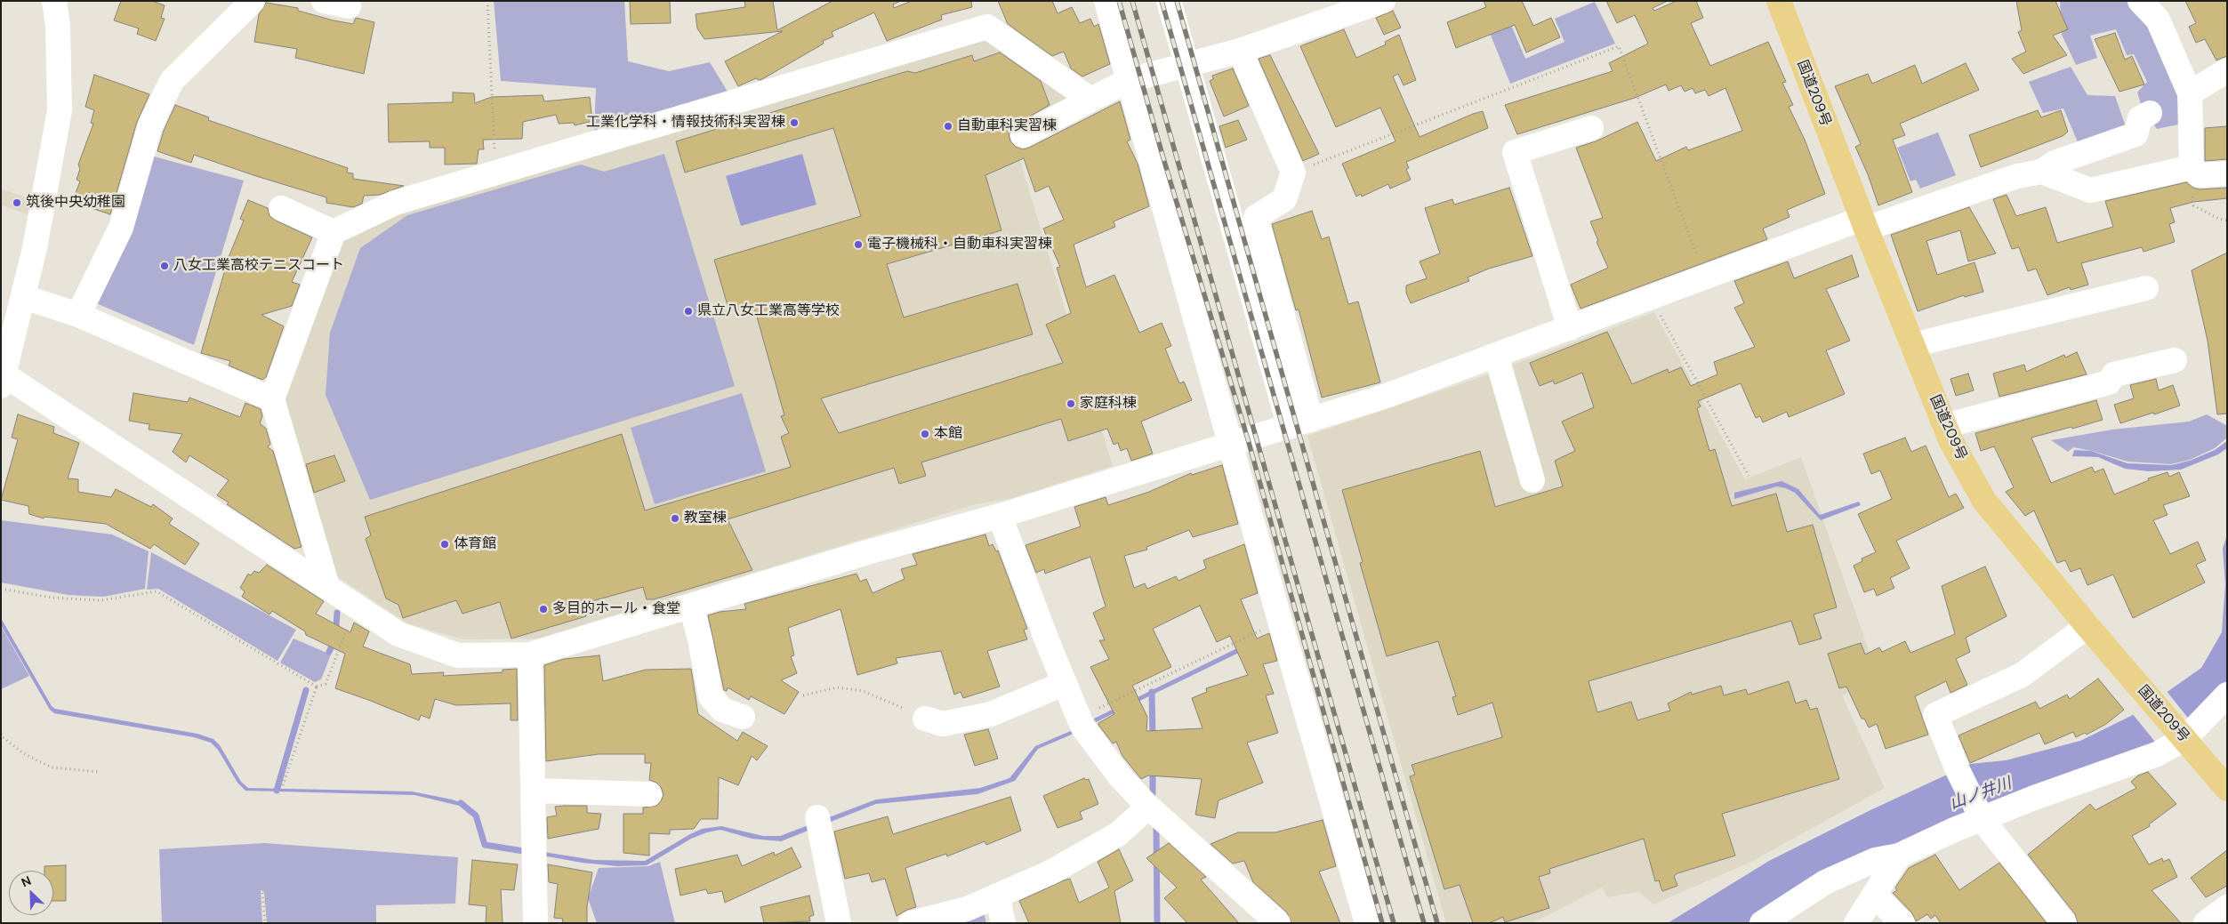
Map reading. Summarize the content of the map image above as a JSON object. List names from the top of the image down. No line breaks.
{"streets":{"highway":["国道209号"]},"water":["山ノ井川"],"places":["工業化学科・情報技術科実習棟","自動車科実習棟","筑後中央幼稚園","電子機械科・自動車科実習棟","八女工業高校テニスコート","県立八女工業高等学校","家庭科棟","本館","教室棟","体育館","多目的ホール・食堂"],"north":"top left"}
